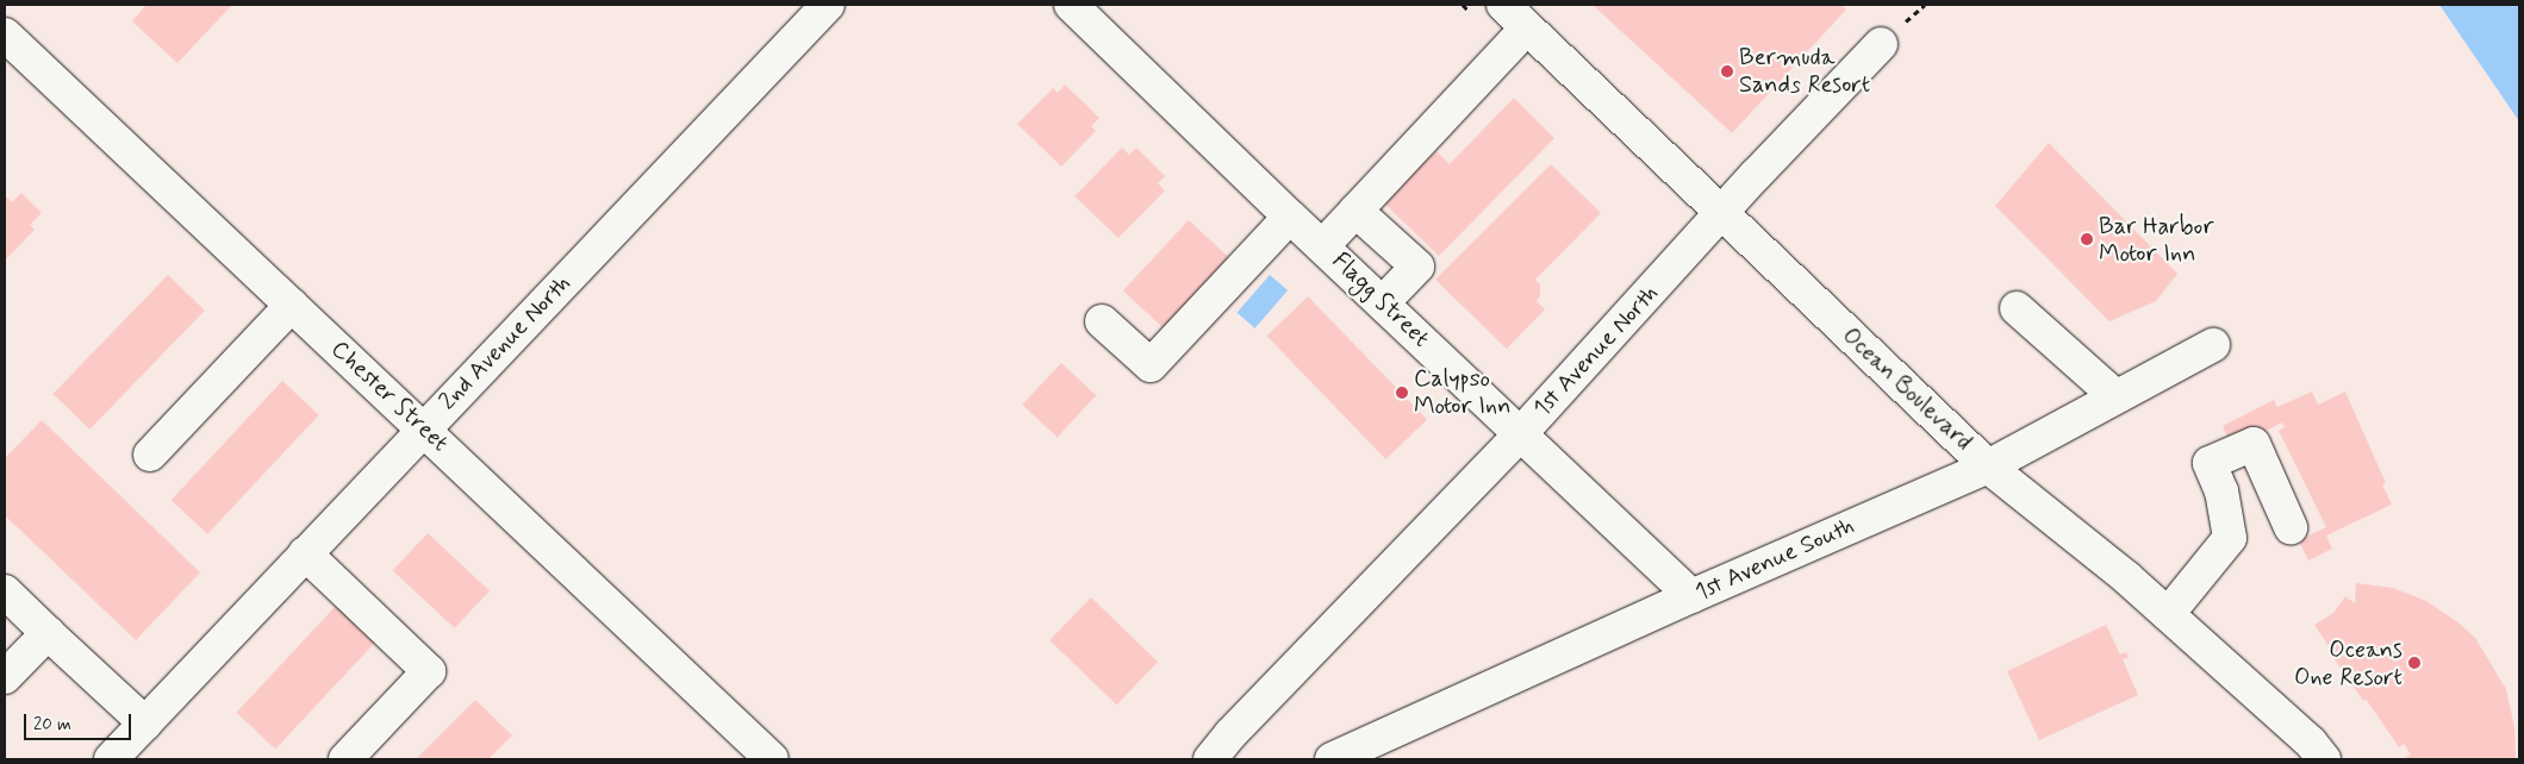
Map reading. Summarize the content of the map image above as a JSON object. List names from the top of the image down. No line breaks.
{"streets":{"street":["Flagg Street","2nd Avenue North","1st Avenue North","Ocean Boulevard","Chester Street","1st Avenue South"]},"crossings":[["Flagg Street","1st Avenue North"],["Flagg Street","1st Avenue South"],["2nd Avenue North","Chester Street"],["1st Avenue North","Ocean Boulevard"],["Ocean Boulevard","1st Avenue South"]],"places":["Bermuda Sands Resort","Bar Harbor Motor Inn","Calypso Motor Inn","Oceans One Resort"],"scale_bar":"20 m"}
